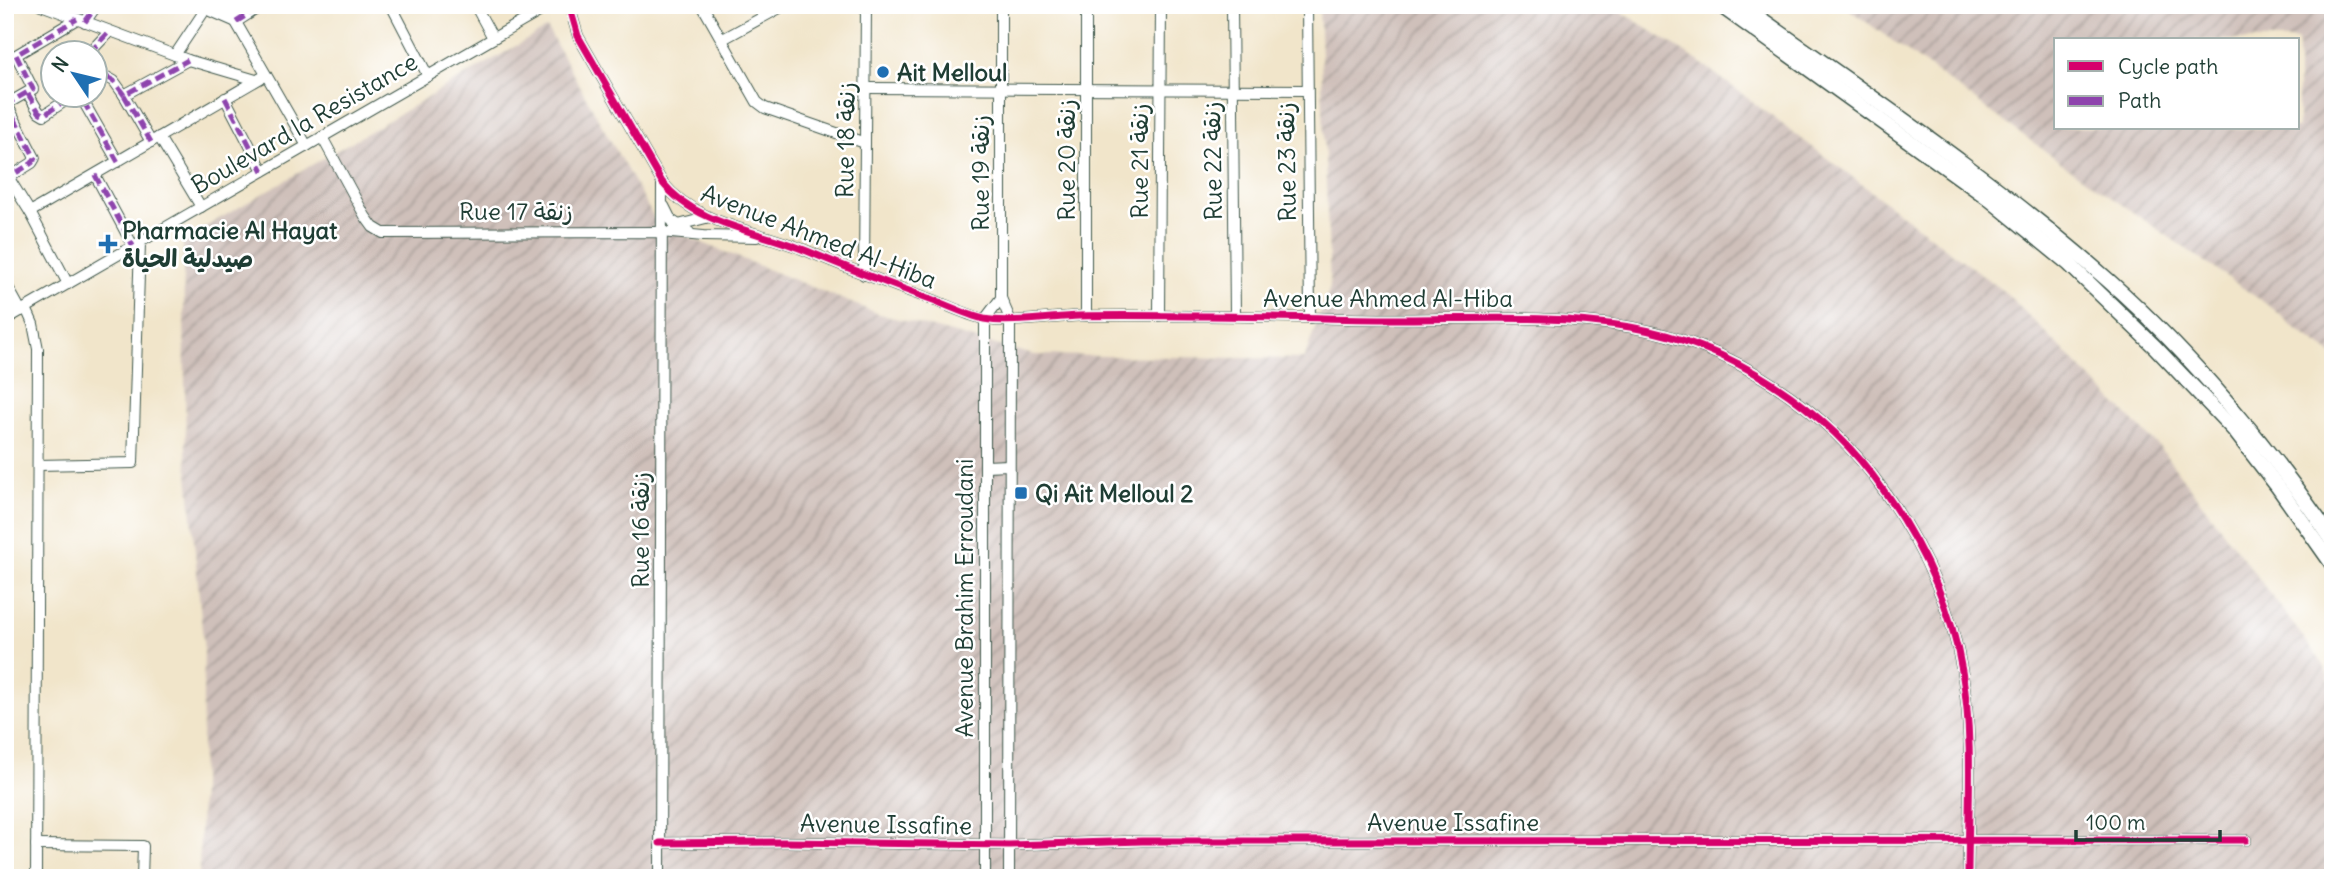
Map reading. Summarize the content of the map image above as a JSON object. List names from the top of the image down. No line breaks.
{"streets":{"street":["Boulevard la Resistance","Rue 18 زنقة","Rue 20 زنقة","Rue 21 زنقة","Rue 22 زنقة","Rue 23 زنقة","Rue 19 زنقة","Rue 17 زنقة","Avenue Ahmed Al-Hiba","Rue 16 زنقة","Avenue Brahim Erroudani","Avenue Issafine"]},"crossings":[["Boulevard la Resistance","Rue 17 زنقة"],["Rue 18 زنقة","Avenue Ahmed Al-Hiba"],["Rue 20 زنقة","Avenue Ahmed Al-Hiba"],["Rue 21 زنقة","Avenue Ahmed Al-Hiba"],["Rue 22 زنقة","Avenue Ahmed Al-Hiba"],["Rue 23 زنقة","Avenue Ahmed Al-Hiba"],["Rue 19 زنقة","Avenue Ahmed Al-Hiba"],["Rue 19 زنقة","Avenue Brahim Erroudani"],["Rue 17 زنقة","Avenue Ahmed Al-Hiba"],["Rue 17 زنقة","Rue 16 زنقة"],["Avenue Ahmed Al-Hiba","Rue 16 زنقة"],["Avenue Ahmed Al-Hiba","Avenue Brahim Erroudani"],["Avenue Ahmed Al-Hiba","Avenue Issafine"],["Rue 16 زنقة","Avenue Issafine"],["Avenue Brahim Erroudani","Avenue Issafine"]],"places":{"other":["Ait Melloul"],"health":["Pharmacie Al Hayat صيدلية الحياة"],"transit":["Qi Ait Melloul 2"]},"legend":["Cycle path","Path"],"scale_bar":"100 m","north":"top left"}
